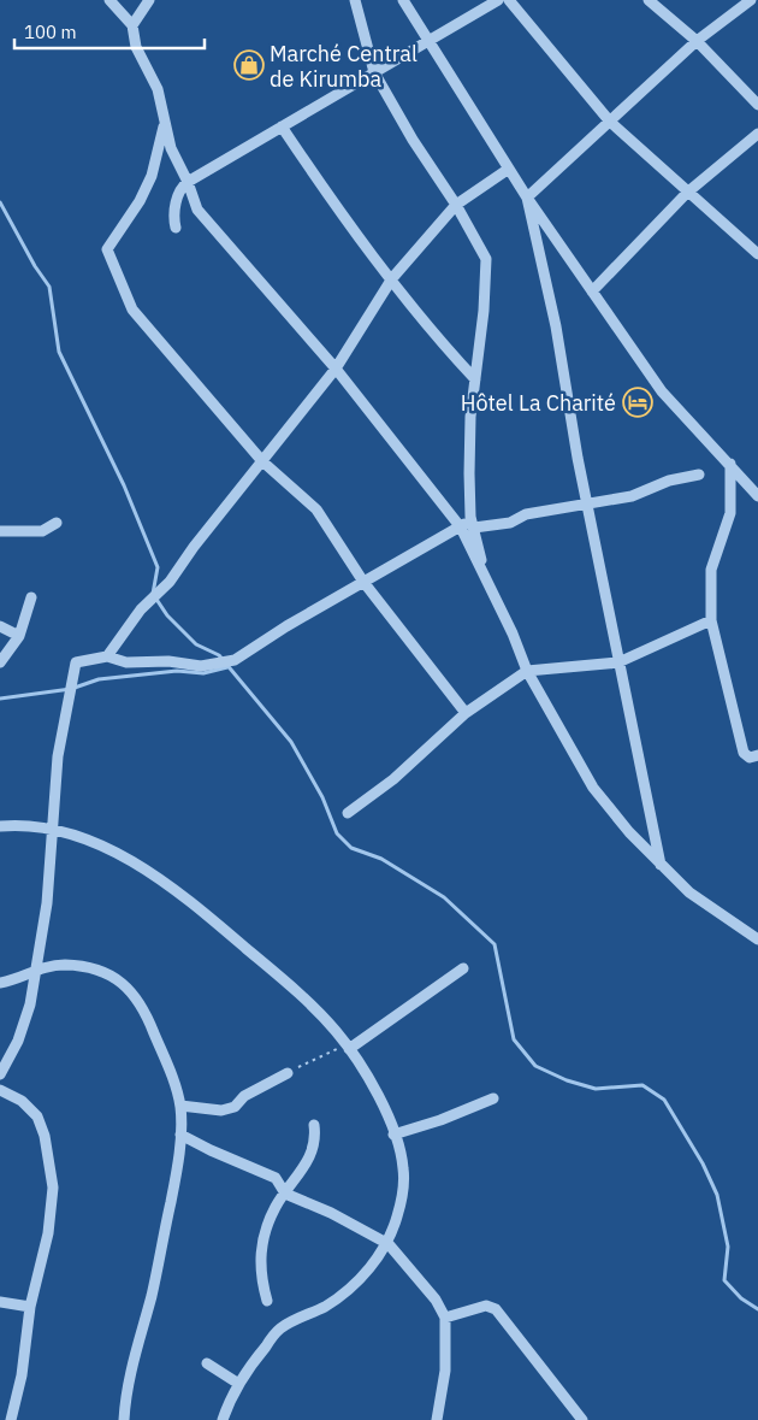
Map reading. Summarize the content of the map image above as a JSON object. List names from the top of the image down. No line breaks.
{"places":{"shop":["Marché Central de Kirumba"],"hotel":["Hôtel La Charité"]},"scale_bar":"100 m"}
